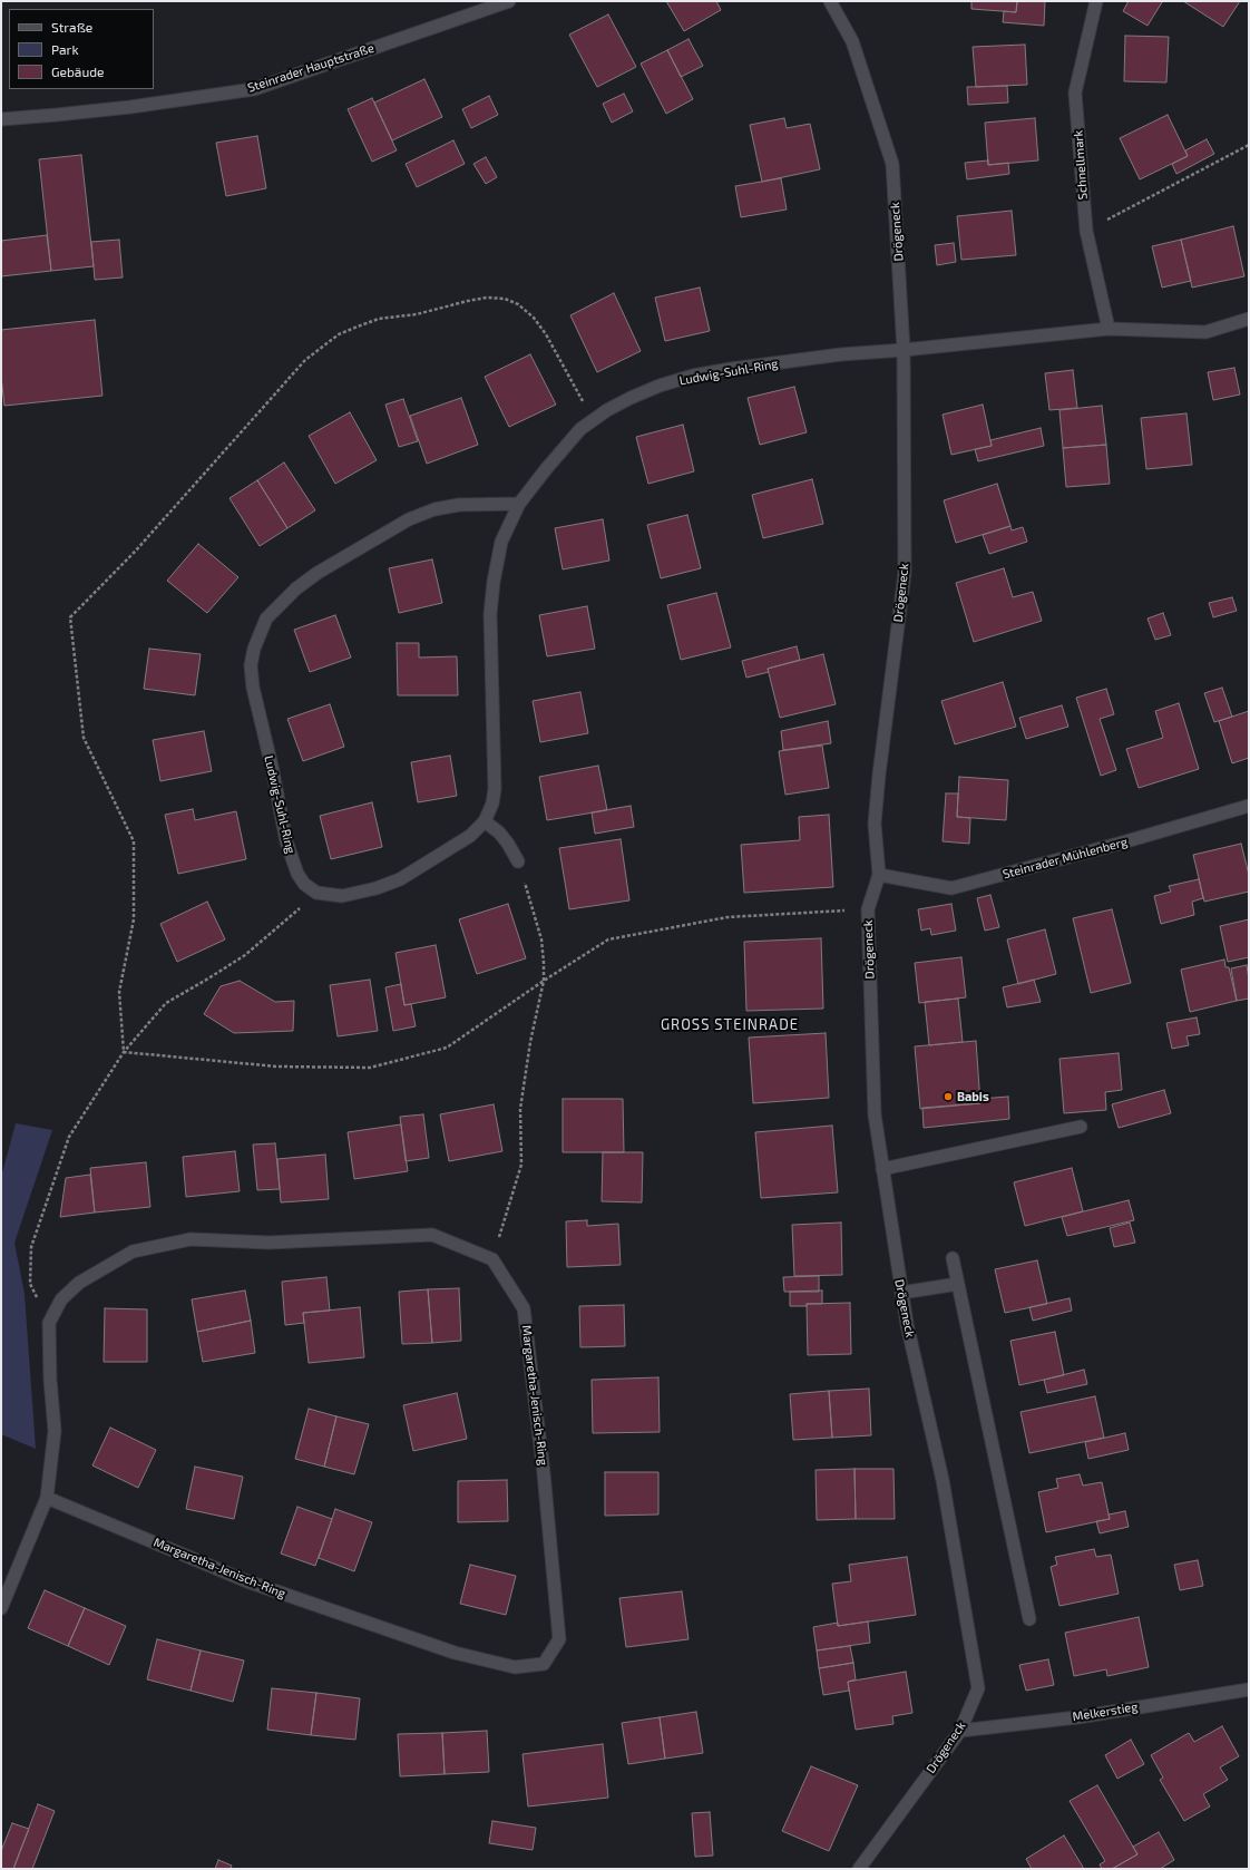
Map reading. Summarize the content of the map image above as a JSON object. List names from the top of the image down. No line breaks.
{"streets":{"street":["Steinrader Hauptstraße","Schnellmark","Drögeneck","Ludwig-Suhl-Ring","Steinrader Mühlenberg","Margaretha-Jenisch-Ring","Melkerstieg"]},"crossings":[["Drögeneck","Ludwig-Suhl-Ring"],["Drögeneck","Steinrader Mühlenberg"],["Drögeneck","Melkerstieg"]],"districts":["GROSS STEINRADE"],"places":["Babis"],"legend":["Straße","Park","Gebäude"]}
